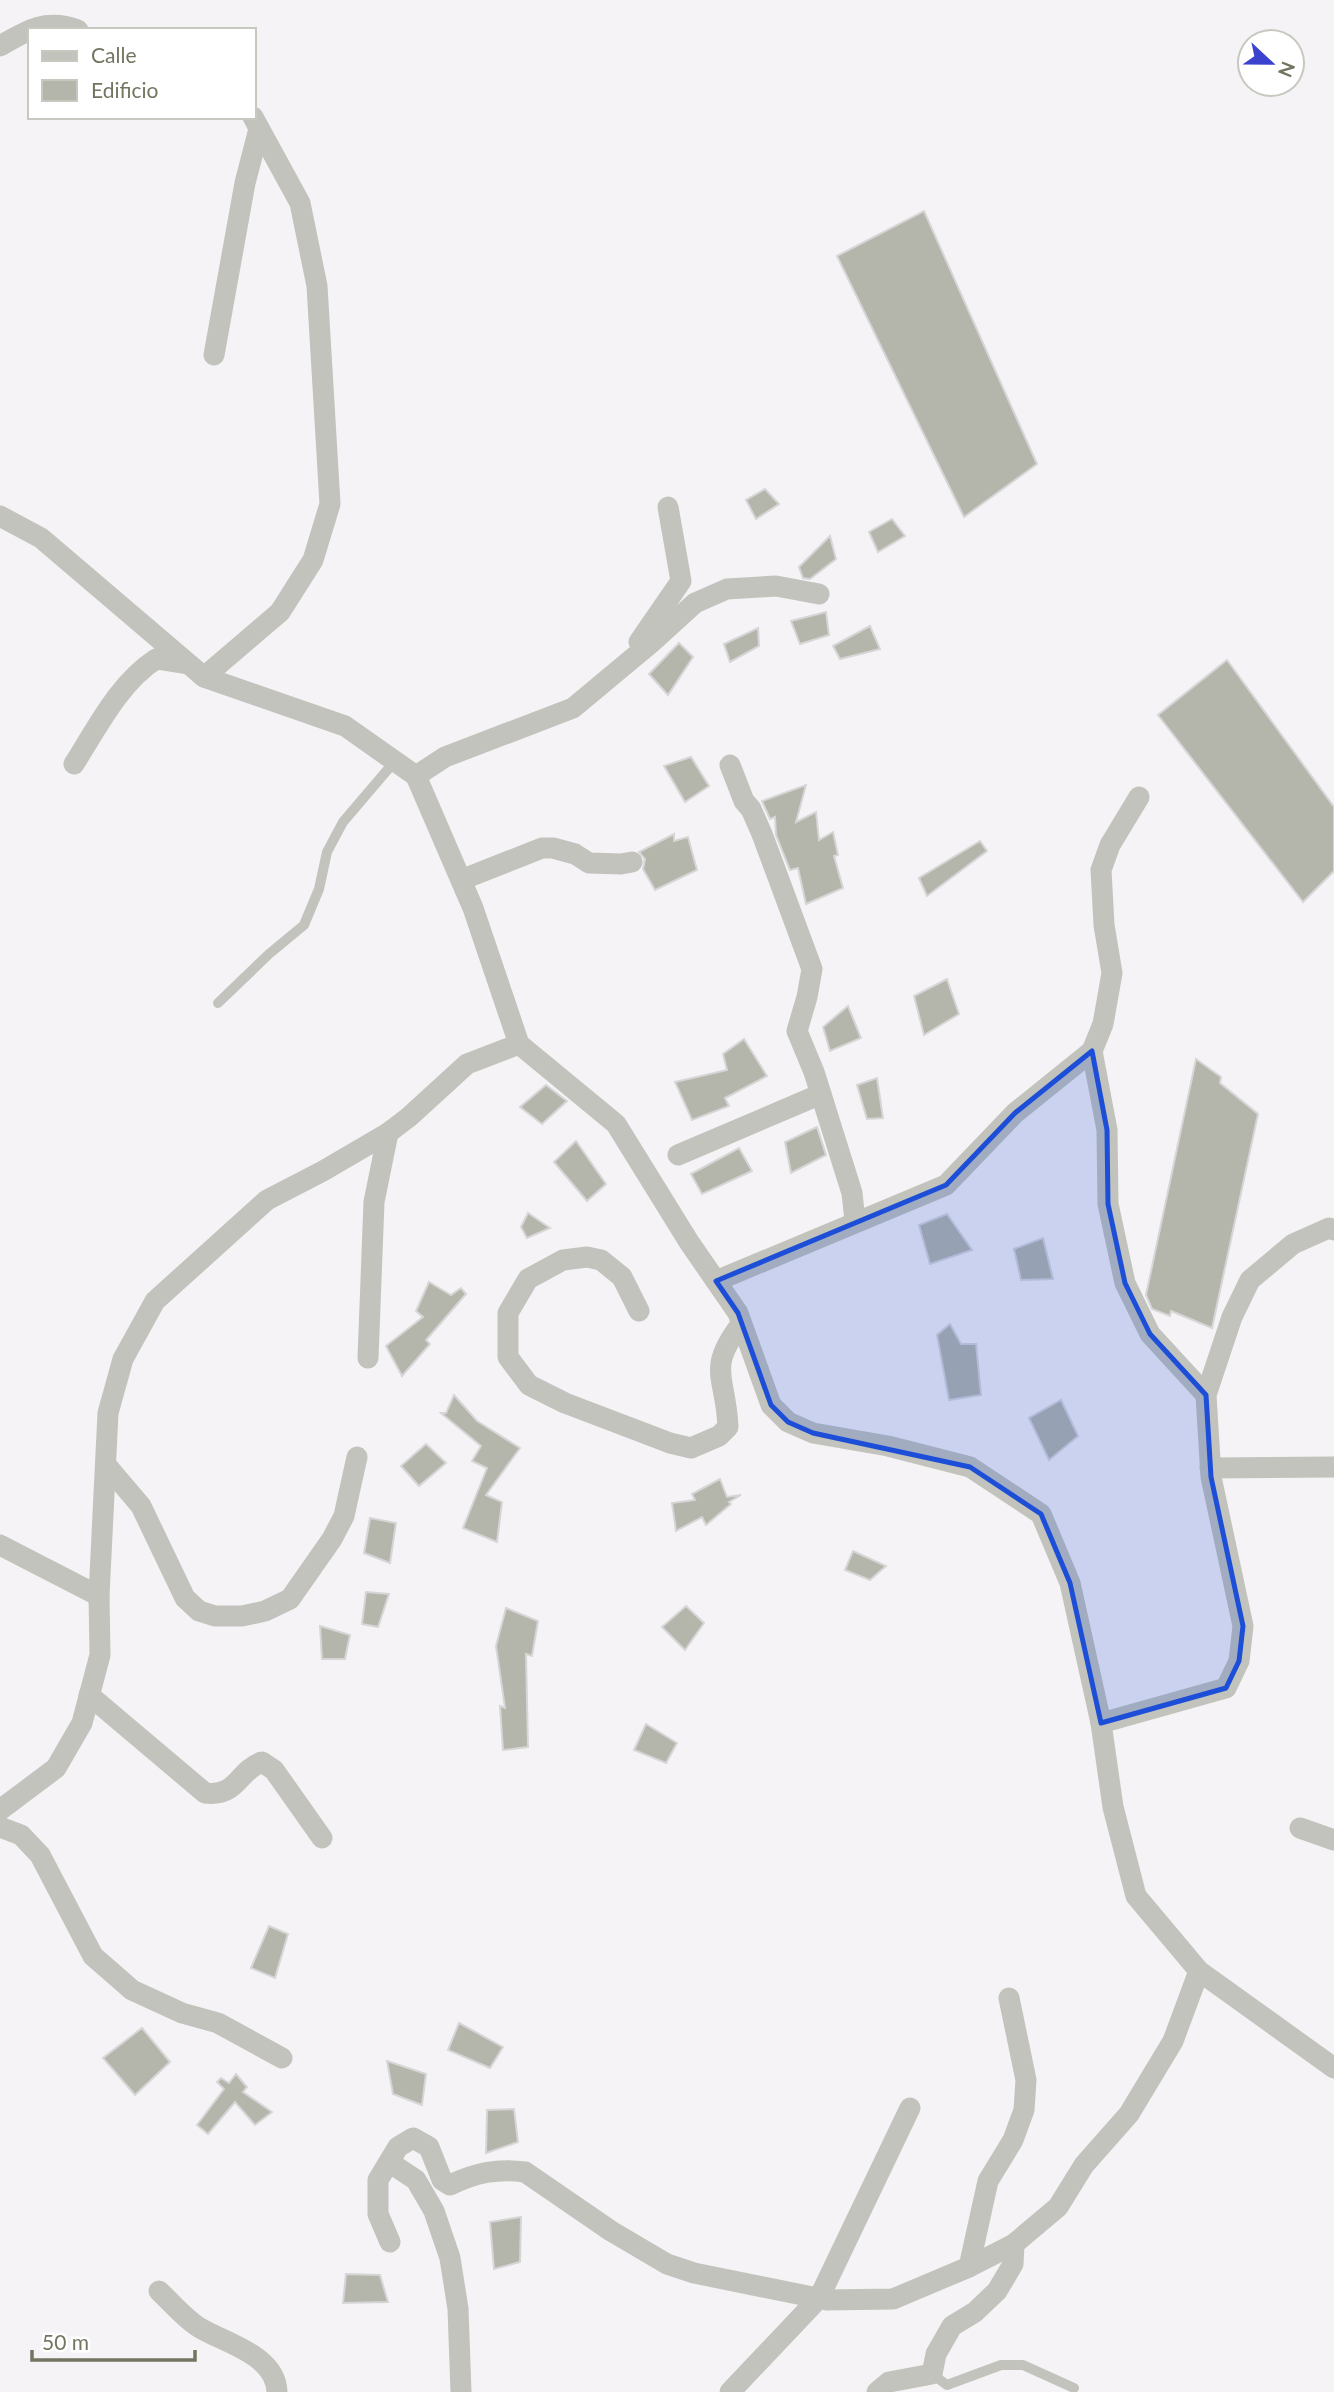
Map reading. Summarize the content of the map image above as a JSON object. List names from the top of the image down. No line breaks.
{"legend":["Calle","Edificio"],"scale_bar":"50 m","north":"right"}
